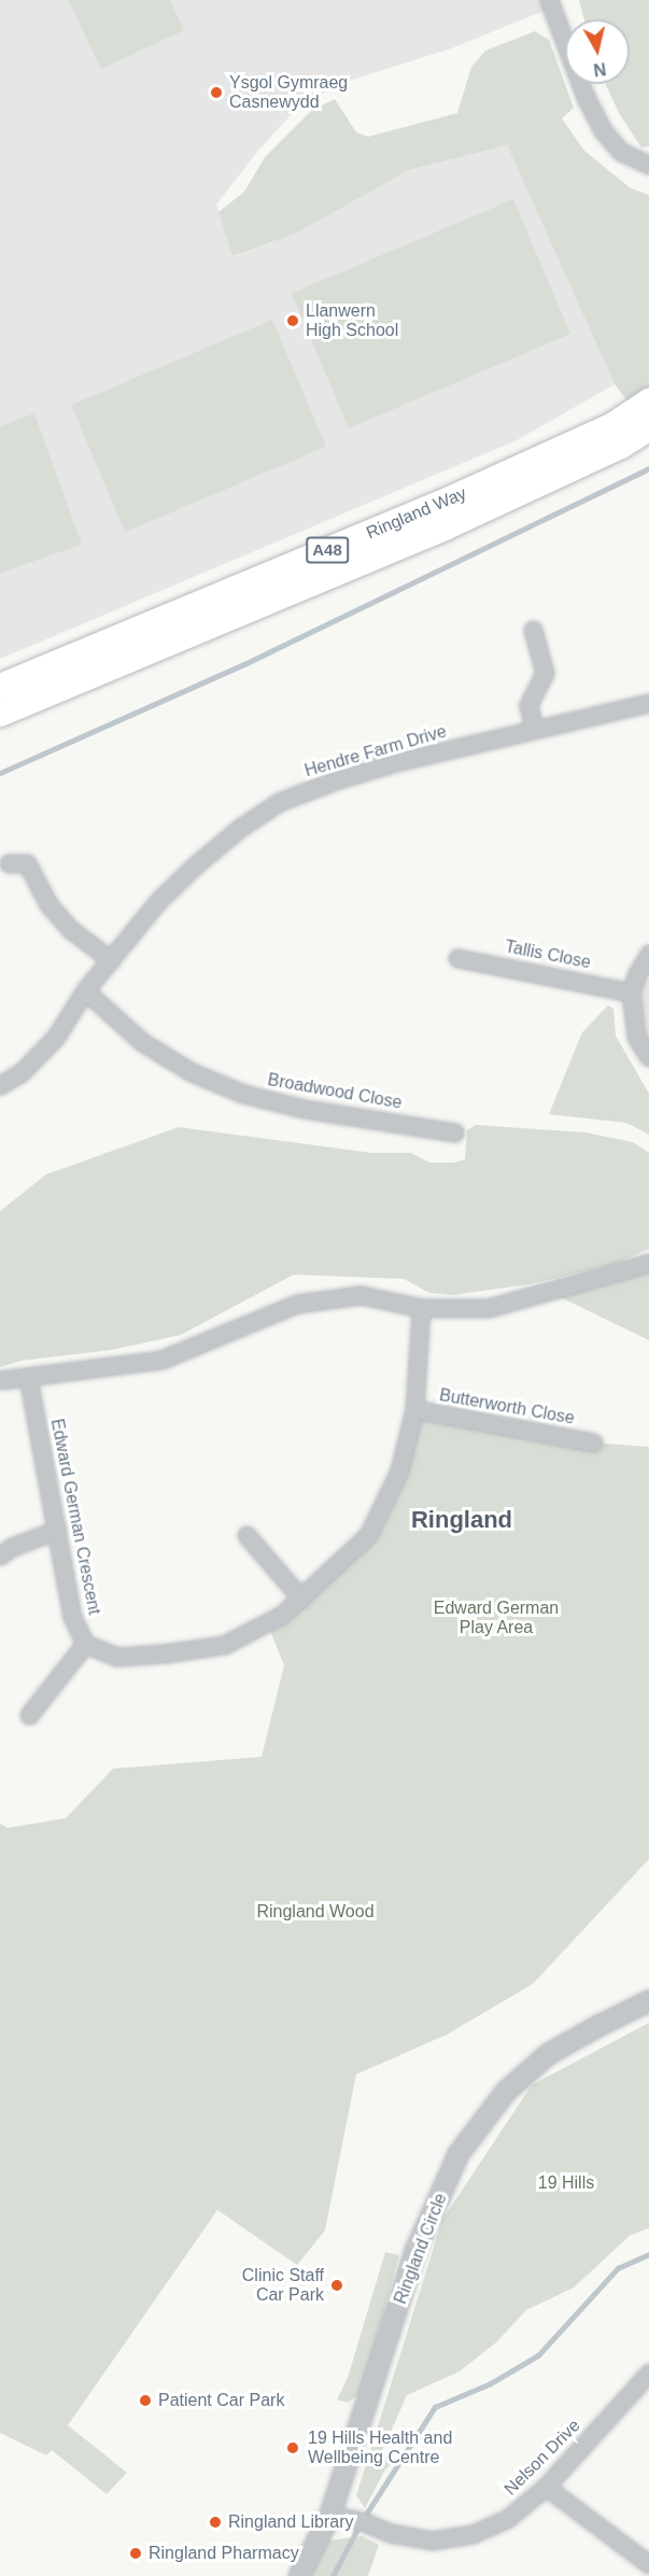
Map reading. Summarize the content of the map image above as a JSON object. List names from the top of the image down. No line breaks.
{"streets":{"main road":["Ringland Way","A48"],"street":["Hendre Farm Drive","Tallis Close","Broadwood Close","Butterworth Close","Edward German Crescent","Ringland Circle","Nelson Drive"]},"crossings":[["Hendre Farm Drive","Broadwood Close"],["Ringland Circle","Nelson Drive"]],"districts":["Ringland"],"parks":["Edward German Play Area","Ringland Wood","19 Hills"],"places":["Ysgol Gymraeg Casnewydd","Llanwern High School","Clinic Staff Car Park","Patient Car Park","19 Hills Health and Wellbeing Centre","Ringland Library","Ringland Pharmacy"],"north":"bottom"}
